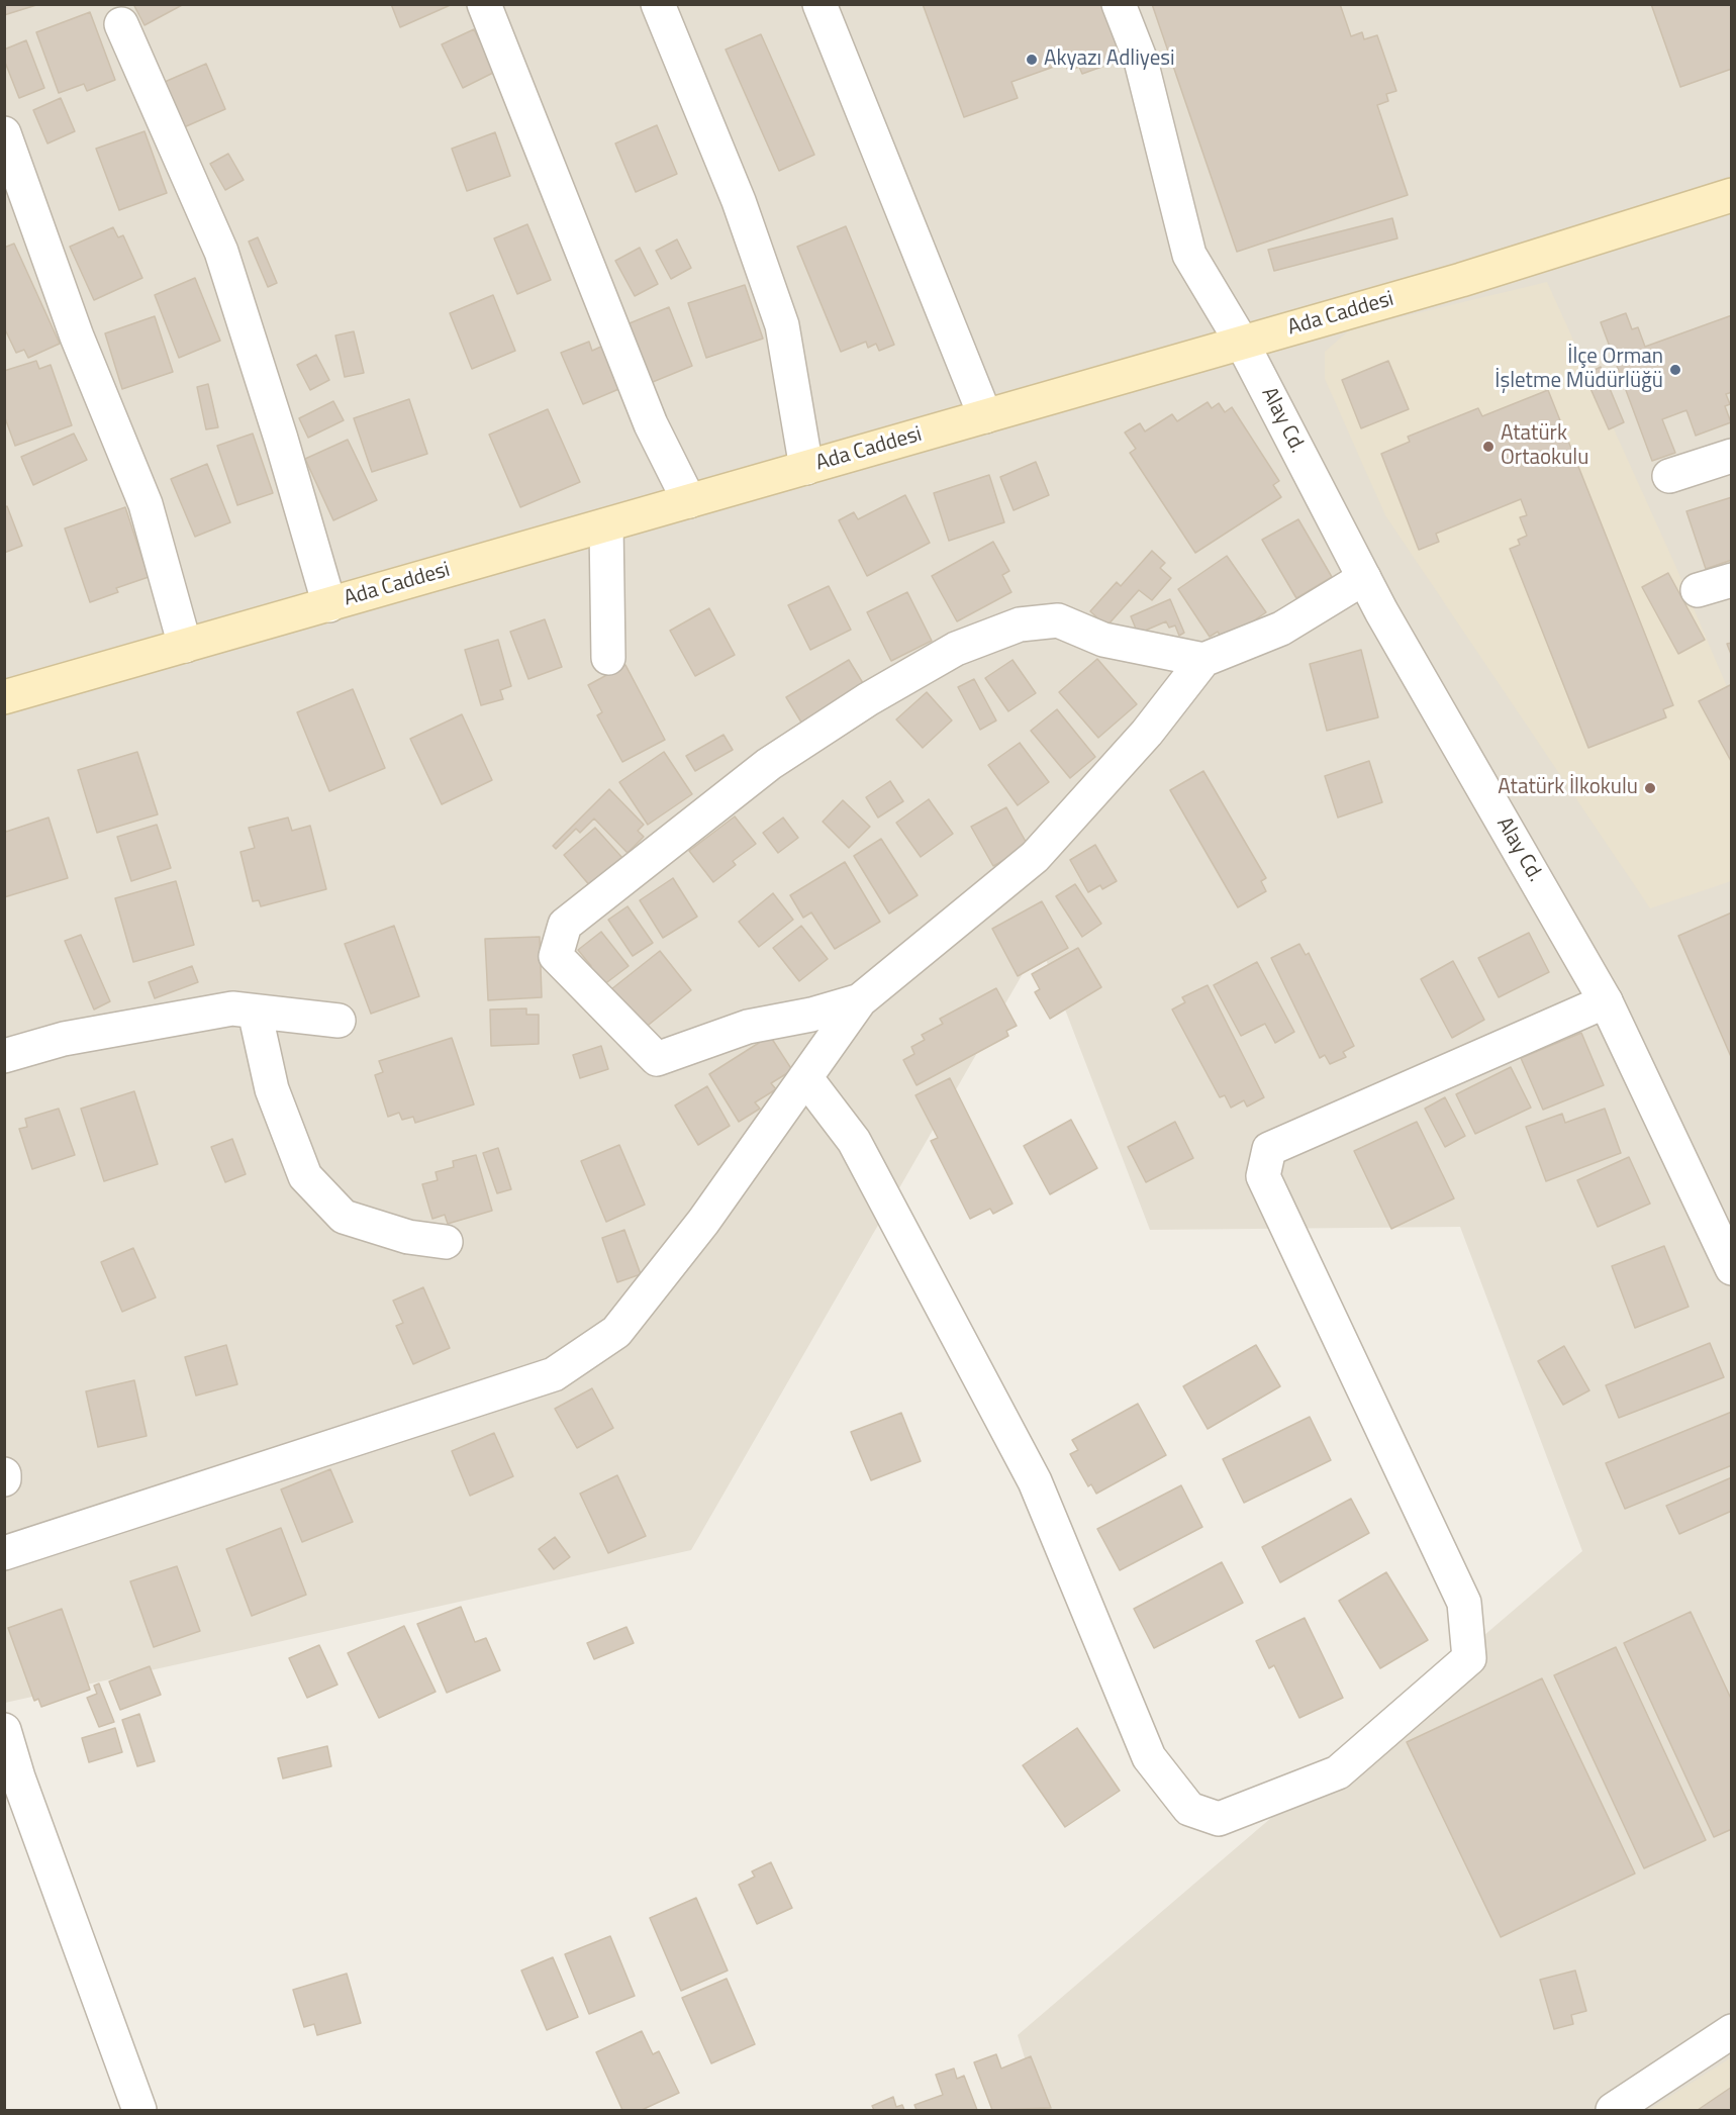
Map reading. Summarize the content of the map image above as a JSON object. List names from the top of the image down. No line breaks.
{"streets":{"main road":["Ada Caddesi"],"street":["Alay Cd."]},"crossings":[["Ada Caddesi","Alay Cd."]],"places":["Akyazı Adliyesi","İlçe Orman İşletme Müdürlüğü","Atatürk Ortaokulu","Atatürk İlkokulu"]}
